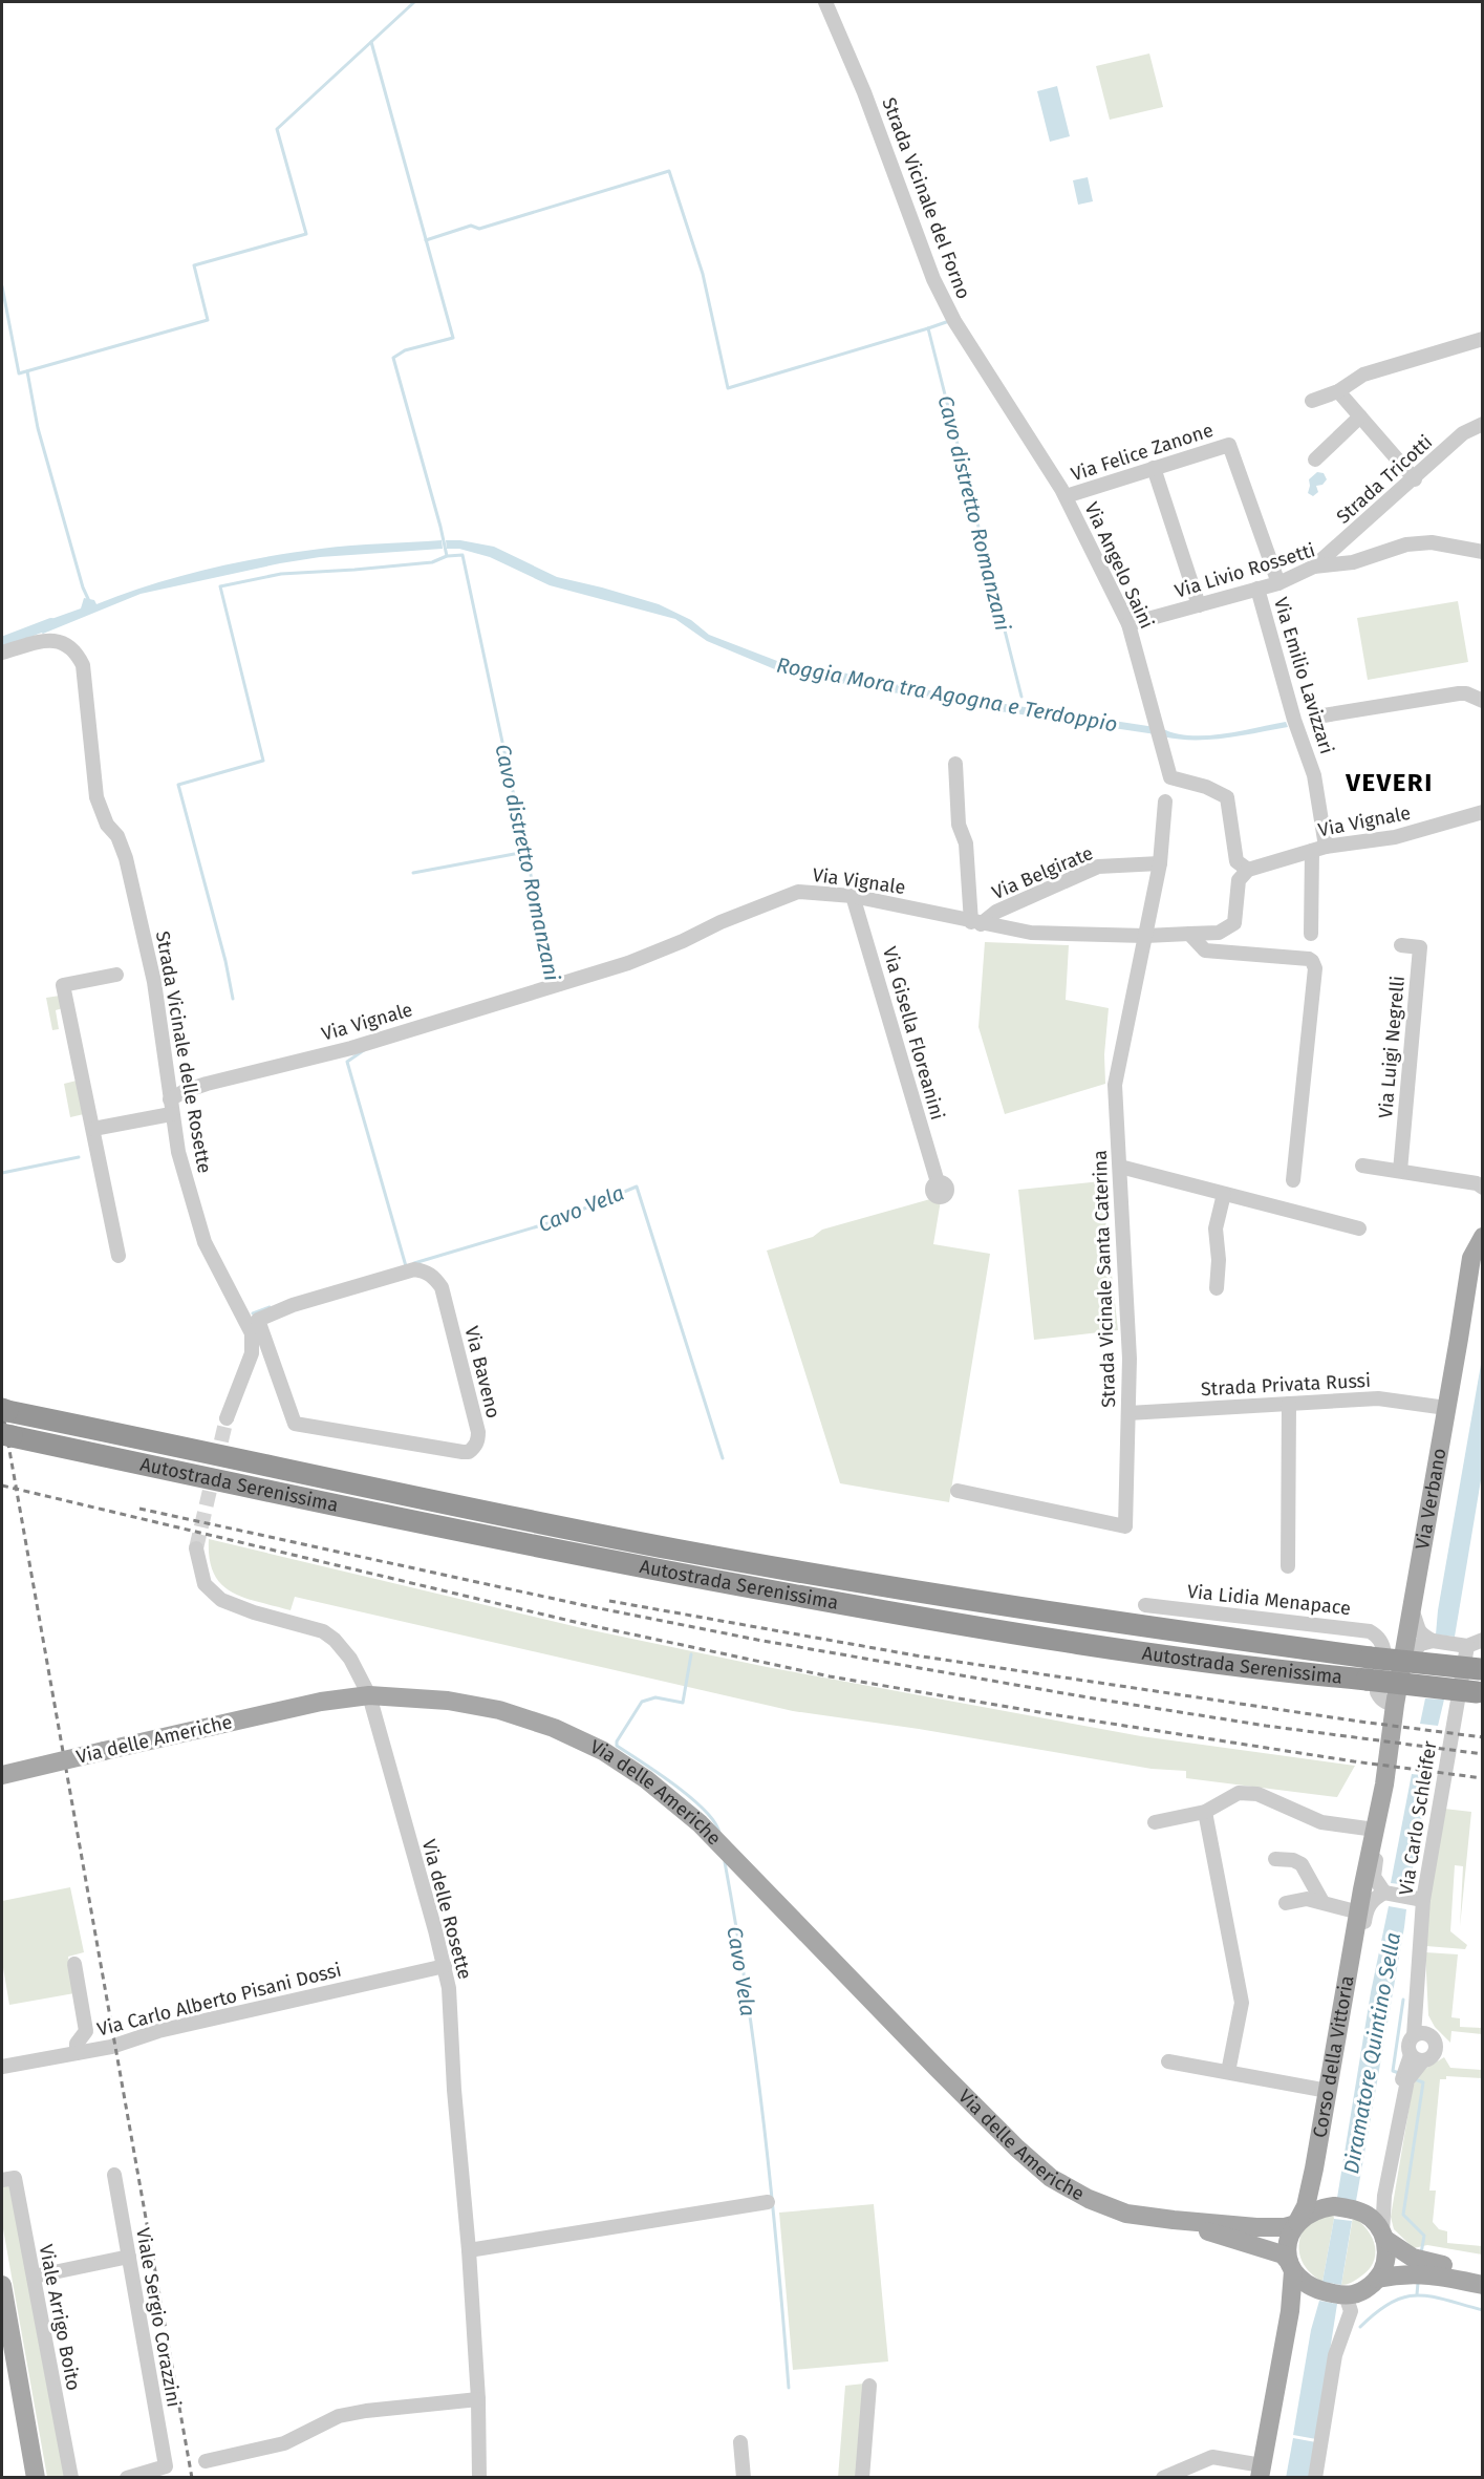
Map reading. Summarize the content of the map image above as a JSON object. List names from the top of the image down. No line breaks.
{"streets":{"highway":["Autostrada Serenissima"],"main road":["Via Verbano","Via delle Americhe","Corso della Vittoria"],"street":["Strada Vicinale del Forno","Via Felice Zanone","Strada Tricotti","Via Angelo Saini","Via Livio Rossetti","Via Emilio Lavizzari","Via Vignale","Via Belgirate","Via Gisella Floreanini","Via Luigi Negrelli","Strada Vicinale delle Rosette","Strada Vicinale Santa Caterina","Via Baveno","Strada Privata Russi","Via Lidia Menapace","Via Carlo Schleifer","Via delle Rosette","Via Carlo Alberto Pisani Dossi","Viale Arrigo Boito","Viale Sergio Corazzini"]},"crossings":[["Strada Vicinale del Forno","Via Felice Zanone"],["Strada Vicinale del Forno","Via Angelo Saini"],["Via Felice Zanone","Via Angelo Saini"],["Via Felice Zanone","Via Livio Rossetti"],["Strada Tricotti","Via Livio Rossetti"],["Via Angelo Saini","Via Livio Rossetti"],["Via Angelo Saini","Via Vignale"],["Via Livio Rossetti","Via Emilio Lavizzari"],["Via Emilio Lavizzari","Via Vignale"],["Via Vignale","Via Belgirate"],["Via Vignale","Via Gisella Floreanini"],["Via Vignale","Strada Vicinale delle Rosette"],["Via Vignale","Strada Vicinale Santa Caterina"],["Via Belgirate","Strada Vicinale Santa Caterina"],["Strada Vicinale delle Rosette","Via Baveno"],["Strada Vicinale Santa Caterina","Strada Privata Russi"],["Strada Privata Russi","Via Verbano"],["Autostrada Serenissima","Via Lidia Menapace"],["Via Verbano","Corso della Vittoria"],["Via delle Americhe","Via delle Rosette"],["Via delle Americhe","Corso della Vittoria"],["Via delle Rosette","Via Carlo Alberto Pisani Dossi"]],"districts":["VEVERI"],"water":["Cavo distretto Romanzani","Roggia Mora tra Agogna e Terdoppio","Cavo Vela","Diramatore Quintino Sella"]}
